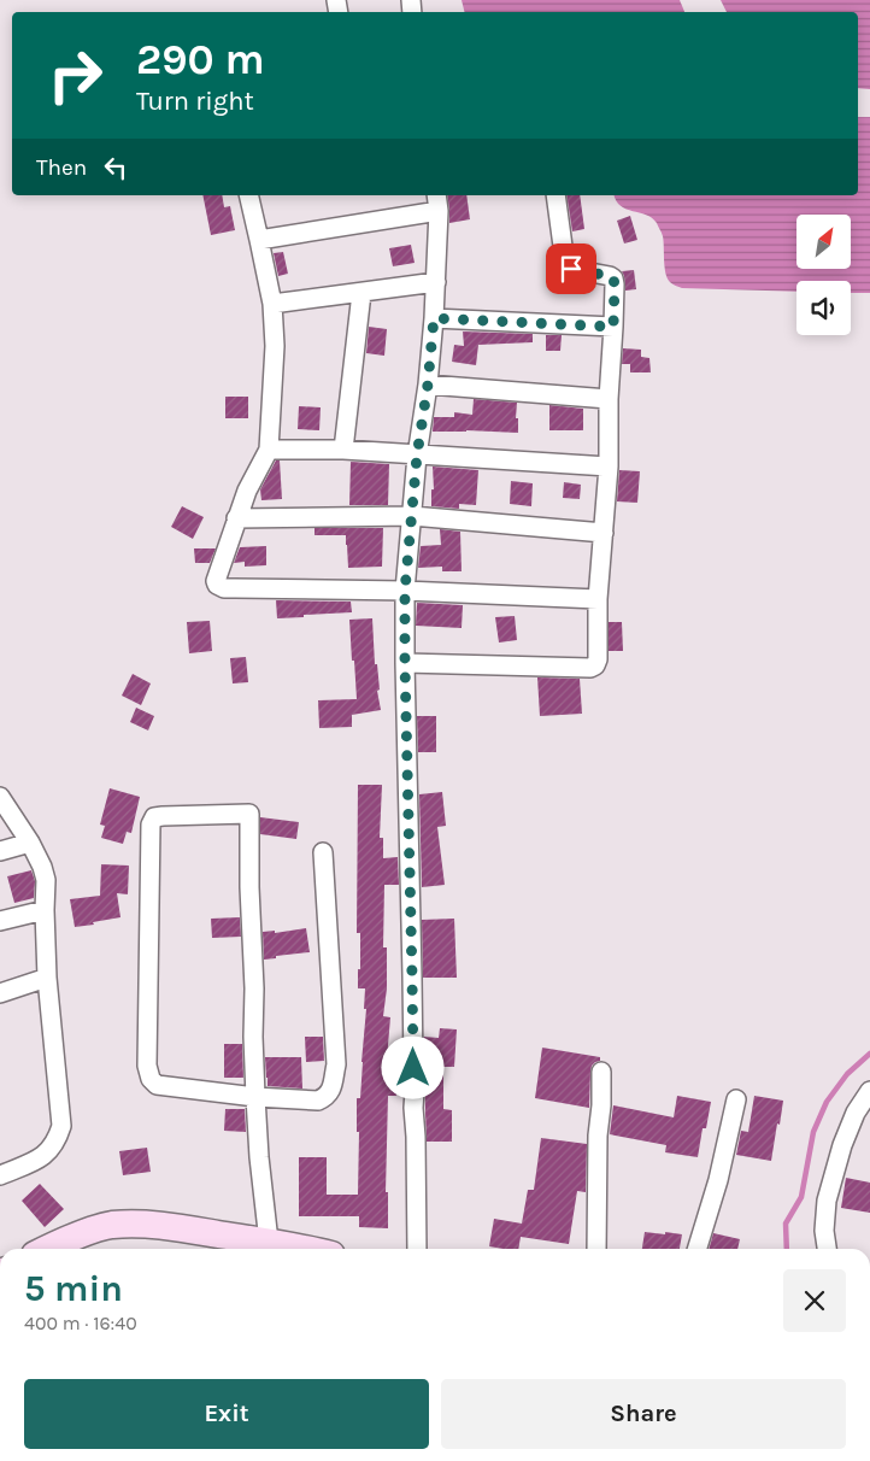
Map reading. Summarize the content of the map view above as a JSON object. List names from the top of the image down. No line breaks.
{"north":"top right","page":{"turn":["290 m","Turn right"],"then":"Then","heading":["5 min","400 m · 16:40"],"buttons":["Exit","Share"]}}
